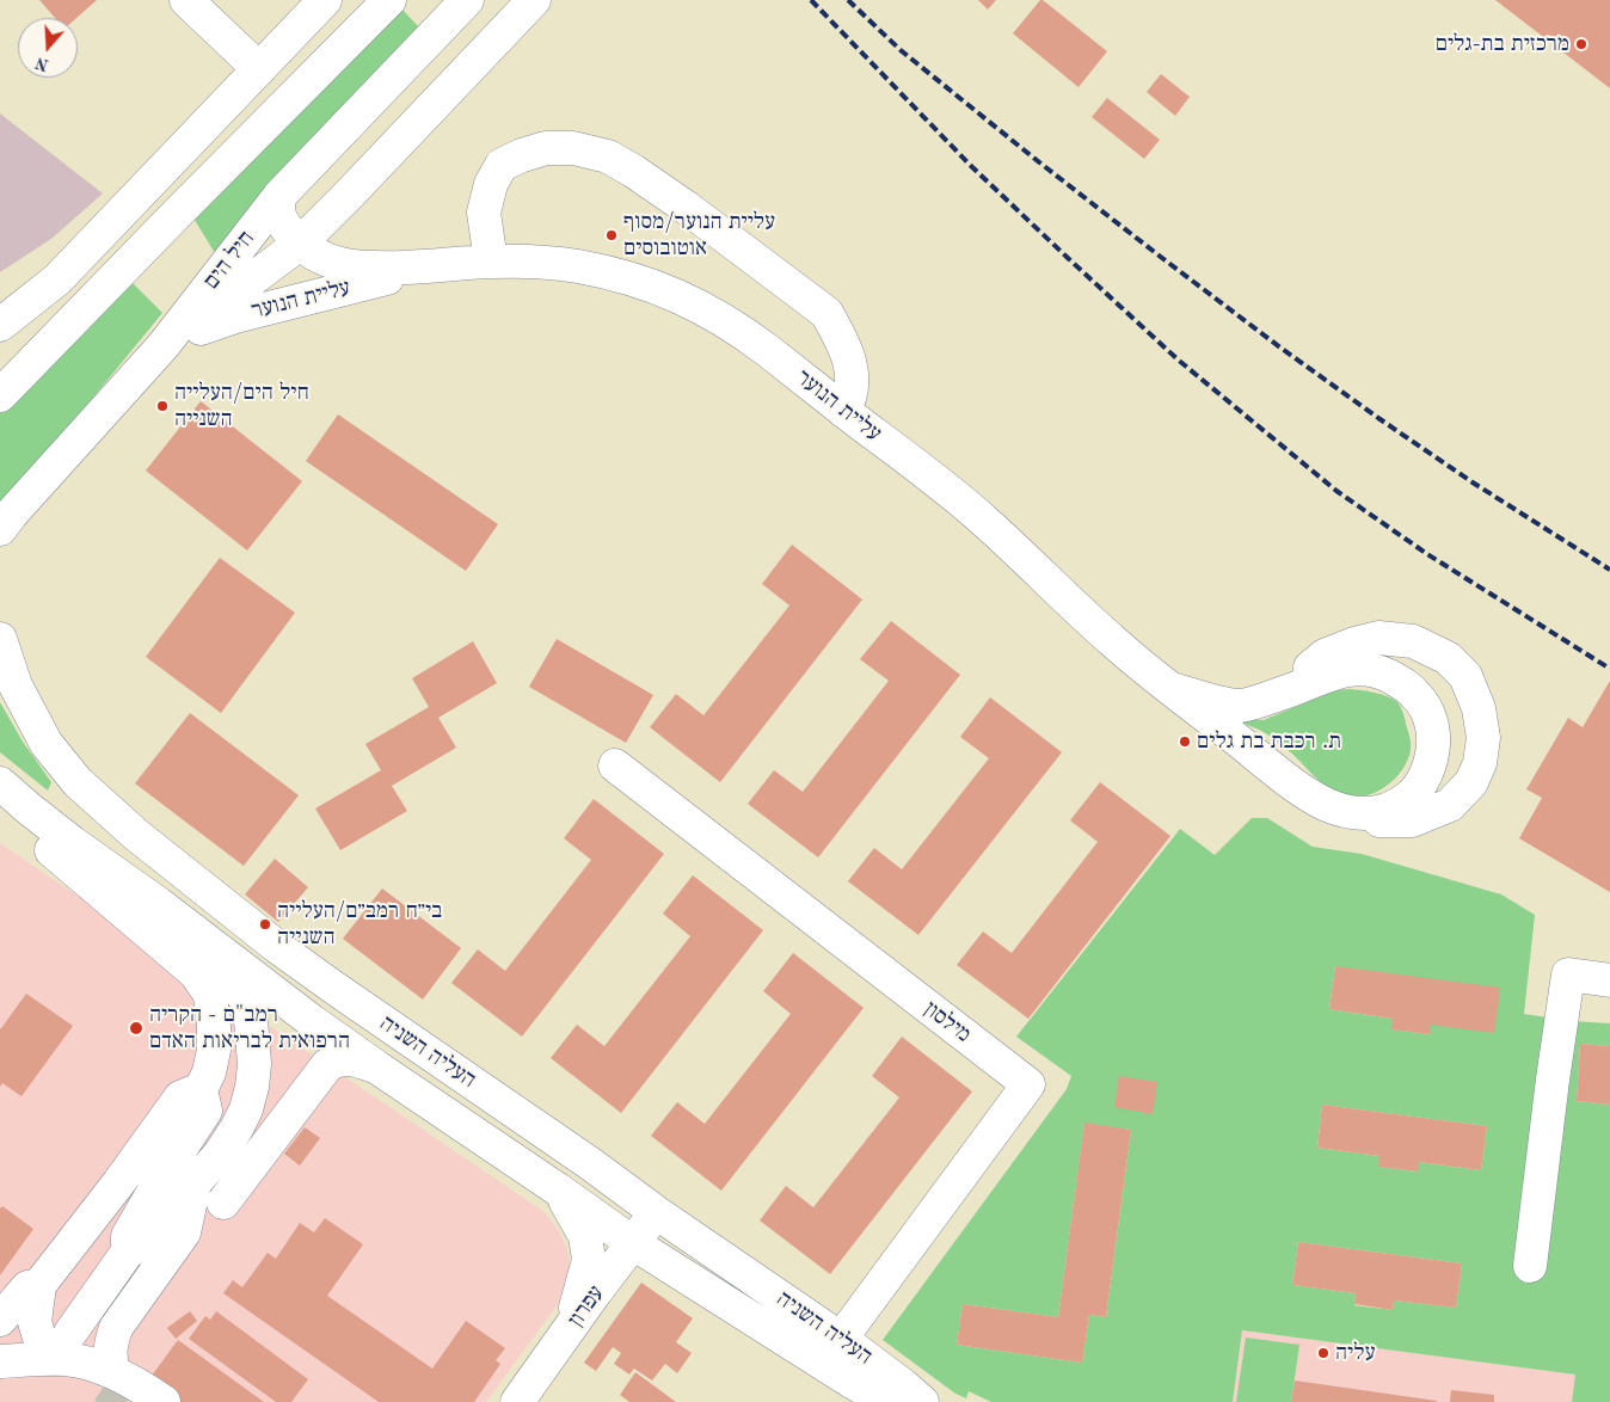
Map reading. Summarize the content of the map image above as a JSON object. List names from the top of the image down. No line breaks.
{"streets":{"street":["חיל הים","עליית הנוער","מילסון","העליה השניה","עפרון"]},"crossings":[["חיל הים","עליית הנוער"],["מילסון","העליה השניה"],["העליה השניה","עפרון"]],"places":["מרכזית בת-גלים","עליית הנוער/מסוף אוטובוסים","חיל הים/העלייה השנייה","ת. רכבת בת גלים","בי״ח רמב״ם/העלייה השנייה","רמב\"ם - הקריה הרפואית לבריאות האדם","עליה"],"north":"bottom"}
